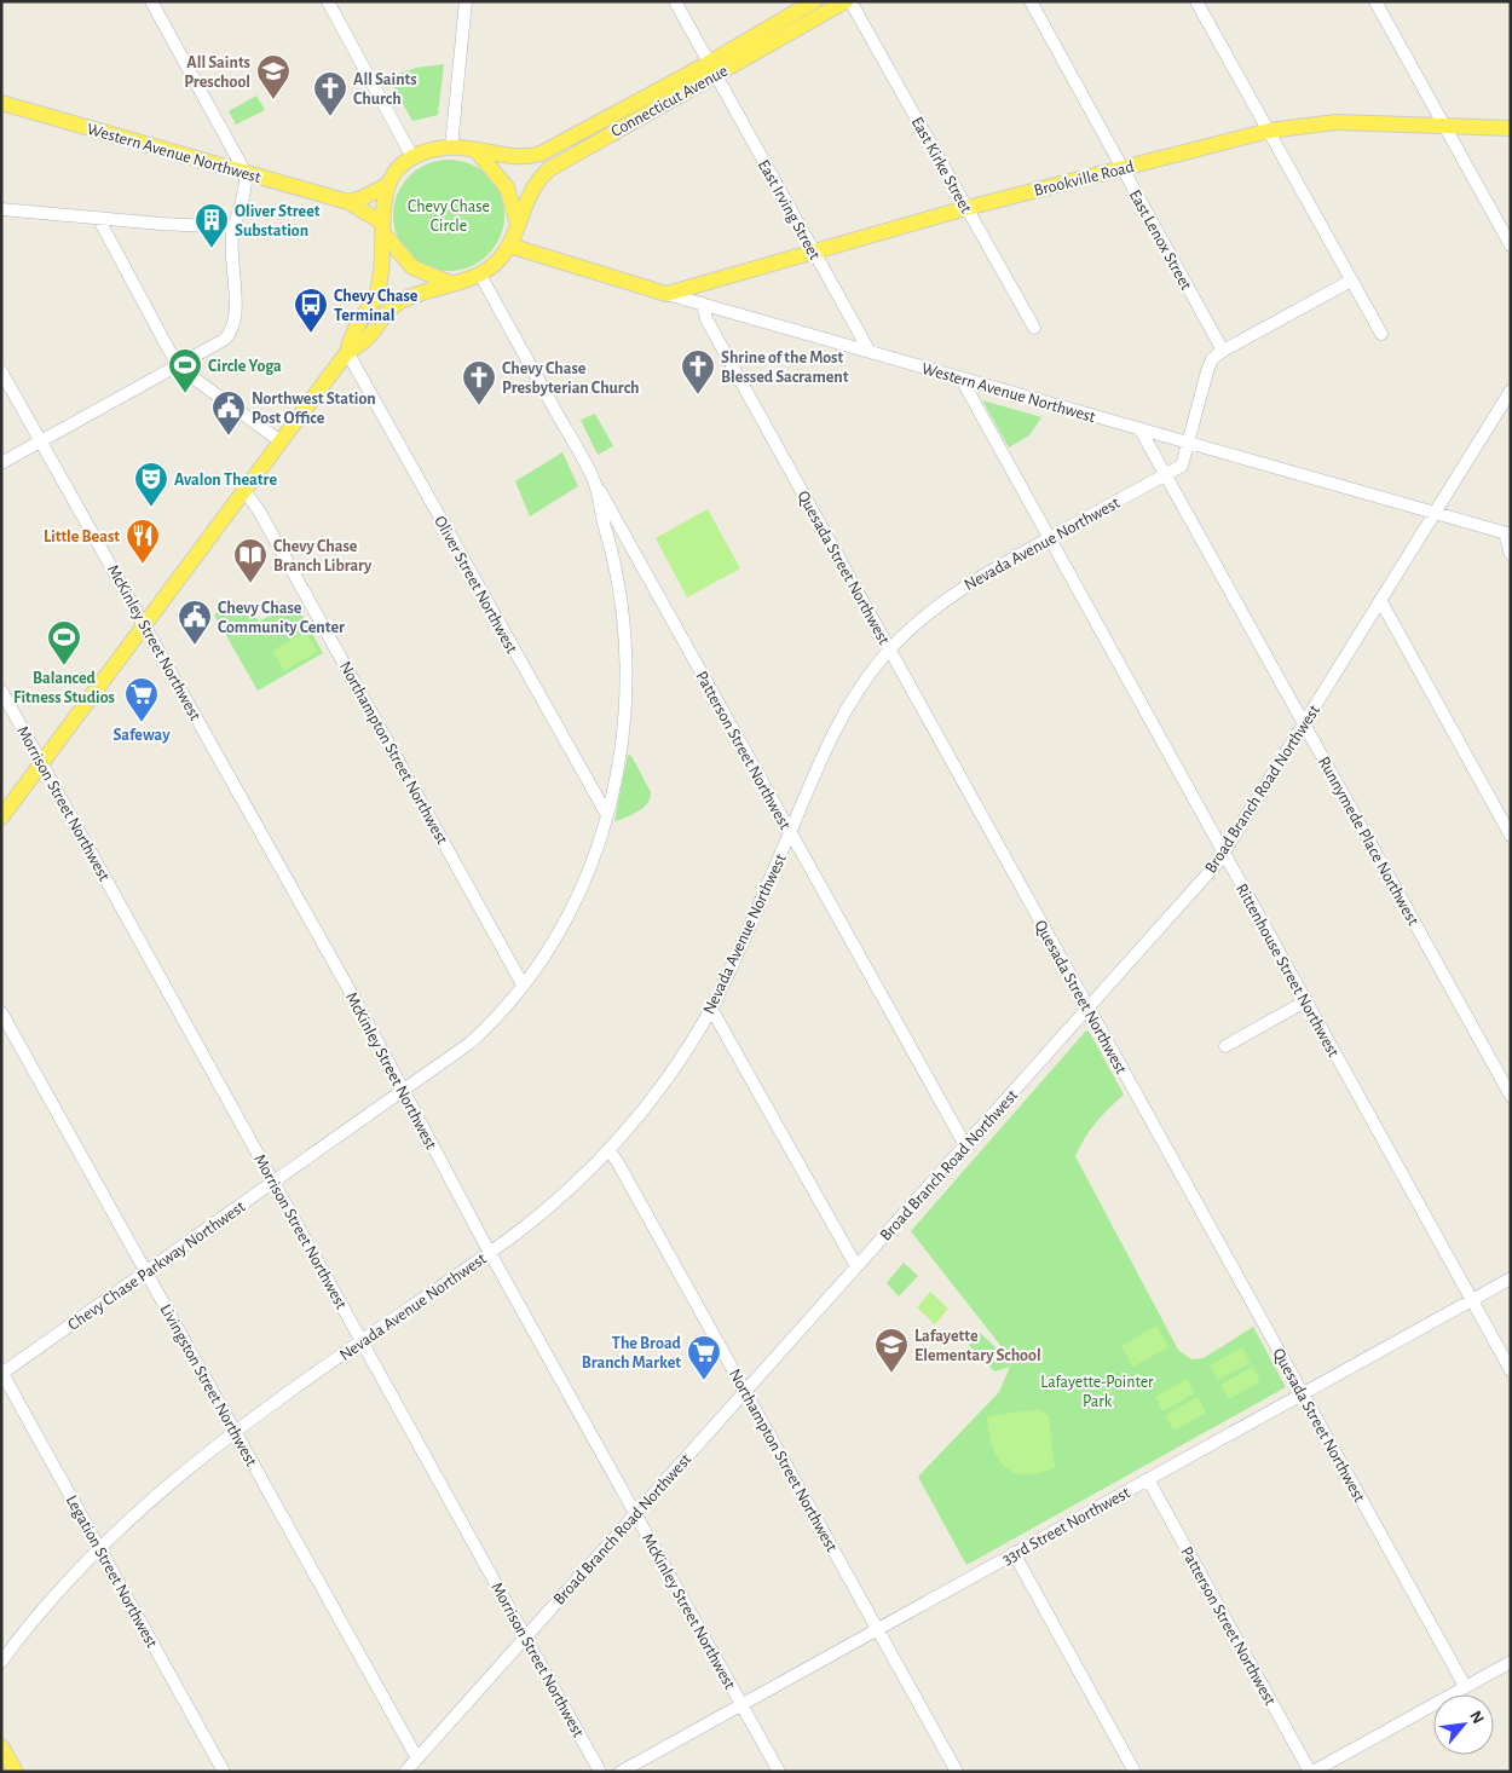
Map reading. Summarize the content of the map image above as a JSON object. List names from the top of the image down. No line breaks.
{"streets":{"main road":["Connecticut Avenue","Western Avenue Northwest","Brookville Road"],"street":["East Kirke Street","East Irving Street","East Lenox Street","Nevada Avenue Northwest","Quesada Street Northwest","Oliver Street Northwest","McKinley Street Northwest","Patterson Street Northwest","Northampton Street Northwest","Broad Branch Road Northwest","Morrison Street Northwest","Runnymede Place Northwest","Rittenhouse Street Northwest","Chevy Chase Parkway Northwest","Livingston Street Northwest","33rd Street Northwest","Legation Street Northwest"]},"crossings":[["Connecticut Avenue","Western Avenue Northwest"],["Connecticut Avenue","East Irving Street"],["Connecticut Avenue","Chevy Chase Parkway Northwest"],["Western Avenue Northwest","Brookville Road"],["Western Avenue Northwest","East Irving Street"],["Western Avenue Northwest","Nevada Avenue Northwest"],["Western Avenue Northwest","Quesada Street Northwest"],["Western Avenue Northwest","Broad Branch Road Northwest"],["Western Avenue Northwest","Runnymede Place Northwest"],["Western Avenue Northwest","Rittenhouse Street Northwest"],["Western Avenue Northwest","Chevy Chase Parkway Northwest"],["East Kirke Street","Brookville Road"],["Brookville Road","East Irving Street"],["Brookville Road","East Lenox Street"],["East Lenox Street","Nevada Avenue Northwest"],["Nevada Avenue Northwest","Quesada Street Northwest"],["Nevada Avenue Northwest","McKinley Street Northwest"],["Nevada Avenue Northwest","Patterson Street Northwest"],["Nevada Avenue Northwest","Northampton Street Northwest"],["Nevada Avenue Northwest","Morrison Street Northwest"],["Nevada Avenue Northwest","Runnymede Place Northwest"],["Nevada Avenue Northwest","Rittenhouse Street Northwest"],["Nevada Avenue Northwest","Livingston Street Northwest"],["Nevada Avenue Northwest","Legation Street Northwest"],["Quesada Street Northwest","Broad Branch Road Northwest"],["Quesada Street Northwest","33rd Street Northwest"],["Oliver Street Northwest","Chevy Chase Parkway Northwest"],["McKinley Street Northwest","Broad Branch Road Northwest"],["McKinley Street Northwest","Chevy Chase Parkway Northwest"],["McKinley Street Northwest","33rd Street Northwest"],["Patterson Street Northwest","Broad Branch Road Northwest"],["Patterson Street Northwest","Chevy Chase Parkway Northwest"],["Patterson Street Northwest","33rd Street Northwest"],["Northampton Street Northwest","Broad Branch Road Northwest"],["Northampton Street Northwest","Chevy Chase Parkway Northwest"],["Northampton Street Northwest","33rd Street Northwest"],["Broad Branch Road Northwest","Morrison Street Northwest"],["Broad Branch Road Northwest","Runnymede Place Northwest"],["Broad Branch Road Northwest","Rittenhouse Street Northwest"],["Broad Branch Road Northwest","Livingston Street Northwest"],["Morrison Street Northwest","Chevy Chase Parkway Northwest"],["Rittenhouse Street Northwest","33rd Street Northwest"],["Chevy Chase Parkway Northwest","Livingston Street Northwest"],["Chevy Chase Parkway Northwest","Legation Street Northwest"]],"parks":["Chevy Chase Circle","Lafayette-Pointer Park"],"places":{"school or university":["All Saints Preschool","Lafayette Elementary School"],"church":["All Saints Church","Shrine of the Most Blessed Sacrament","Chevy Chase Presbyterian Church"],"building":["Oliver Street Substation"],"bus stop":["Chevy Chase Terminal"],"sports":["Circle Yoga","Balanced Fitness Studios"],"public building":["Northwest Station Post Office","Chevy Chase Community Center"],"theatre":["Avalon Theatre"],"restaurant":["Little Beast"],"library":["Chevy Chase Branch Library"],"supermarket":["Safeway","The Broad Branch Market"]},"north":"top right"}
